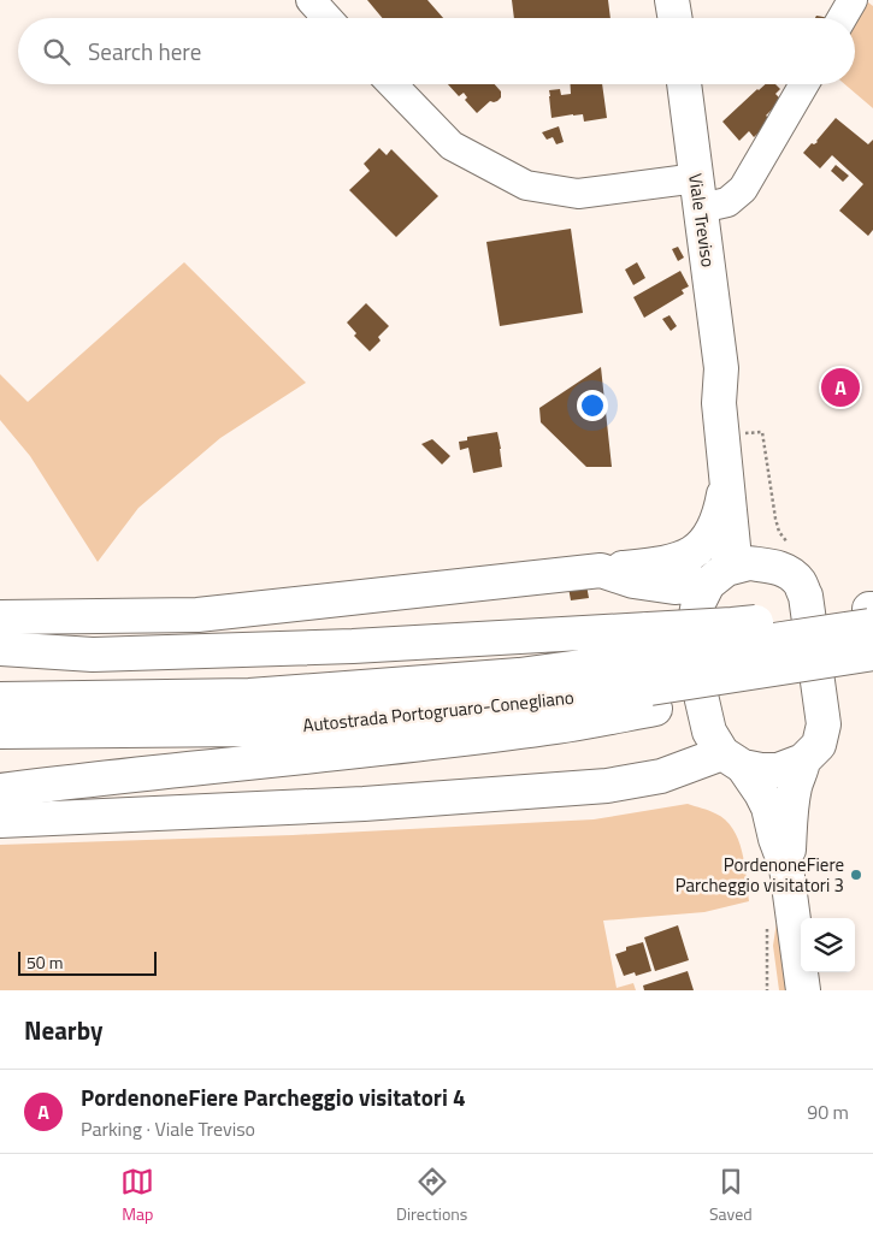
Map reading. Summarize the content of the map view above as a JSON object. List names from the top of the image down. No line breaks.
{"streets":{"main road":["Viale Treviso","Autostrada Portogruaro-Conegliano"]},"places":["PordenoneFiere Parcheggio visitatori 3"],"scale_bar":"50 m","page":{"search":"Search here","pins":"A","scale":"50 m","heading":"Nearby","list":[{"mark":"A","name":"PordenoneFiere Parcheggio visitatori 4","note":"Parking · Viale Treviso","value":"90 m"}],"nav":["Map","Directions","Saved"]}}
